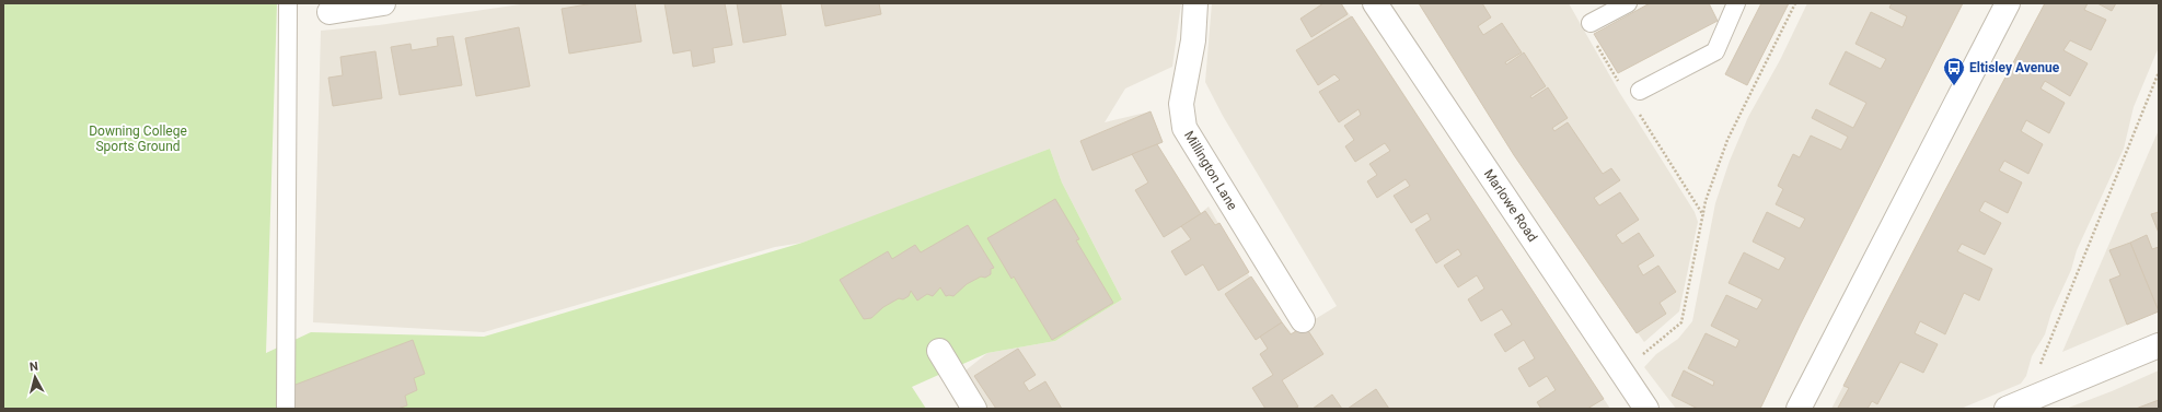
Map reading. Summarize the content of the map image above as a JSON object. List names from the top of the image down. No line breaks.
{"streets":{"street":["Millington Lane","Marlowe Road"]},"parks":["Downing College Sports Ground"],"places":{"bus stop":["Eltisley Avenue"]},"north":"top"}
